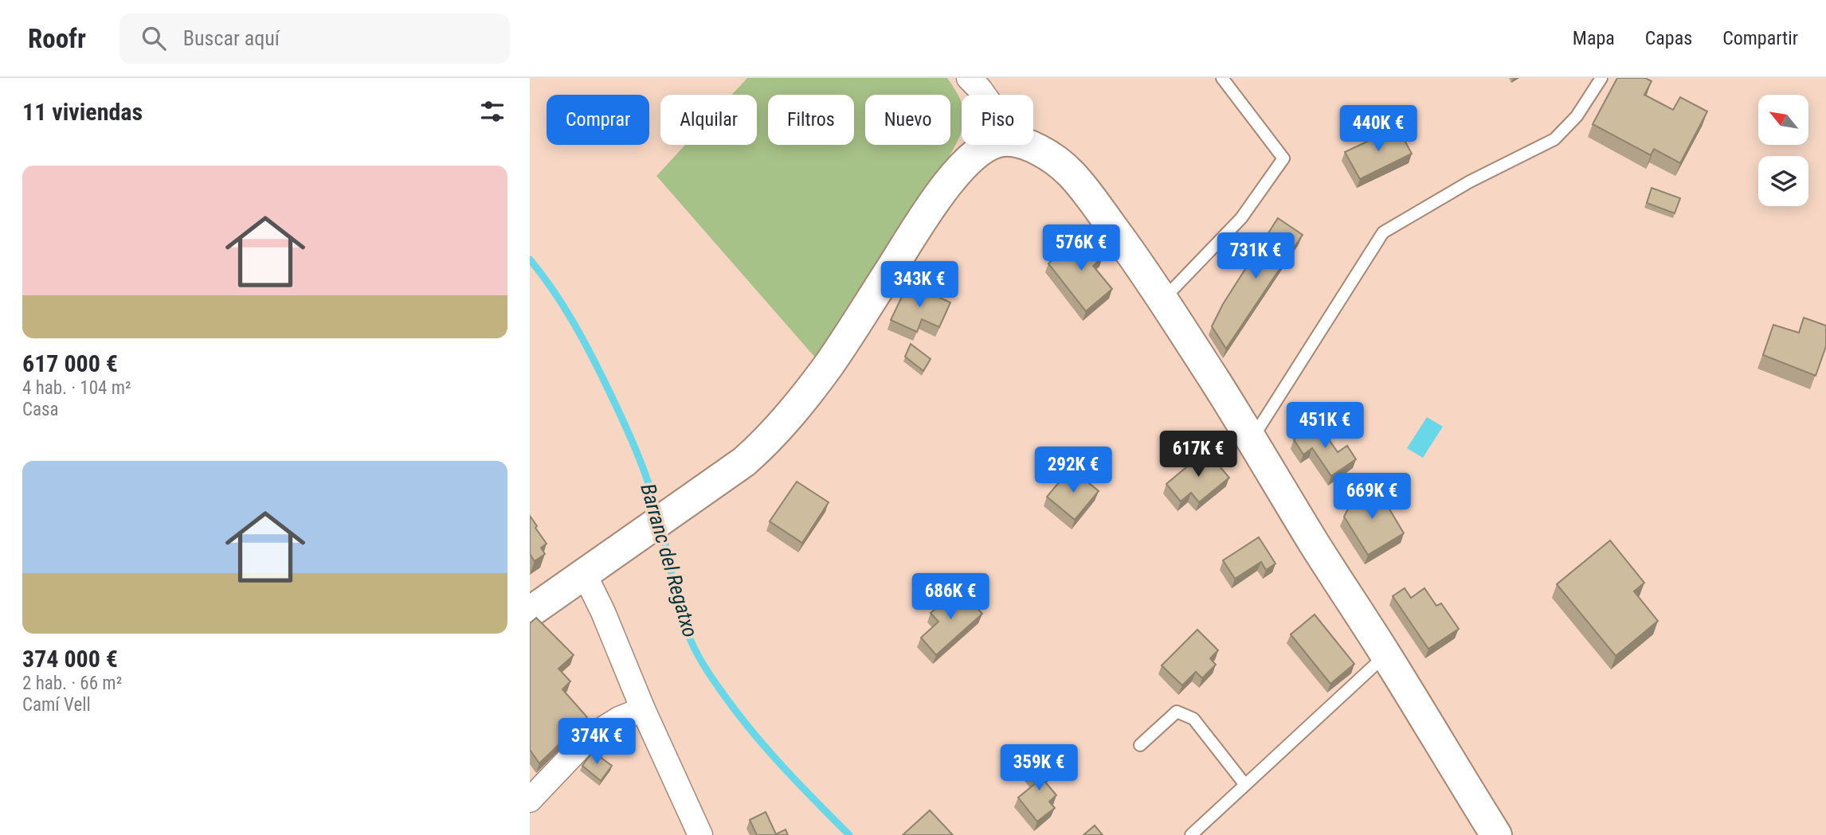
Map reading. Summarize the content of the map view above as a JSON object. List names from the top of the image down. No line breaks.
{"water":["Barranc del Regatxo"],"north":"top left","page":{"header":"Roofr","search":"Buscar aquí","nav":["Mapa","Capas","Compartir"],"heading":"11 viviendas","chip":["Comprar","Alquilar","Filtros","Nuevo","Piso"],"price":["440K €","576K €","731K €","343K €","451K €","617K €","292K €","669K €","686K €","374K €","359K €"],"list":[{"name":"617 000 €","note":"4 hab. · 104 m² · Casa"},{"name":"374 000 €","note":"2 hab. · 66 m² · Camí Vell"}]}}
